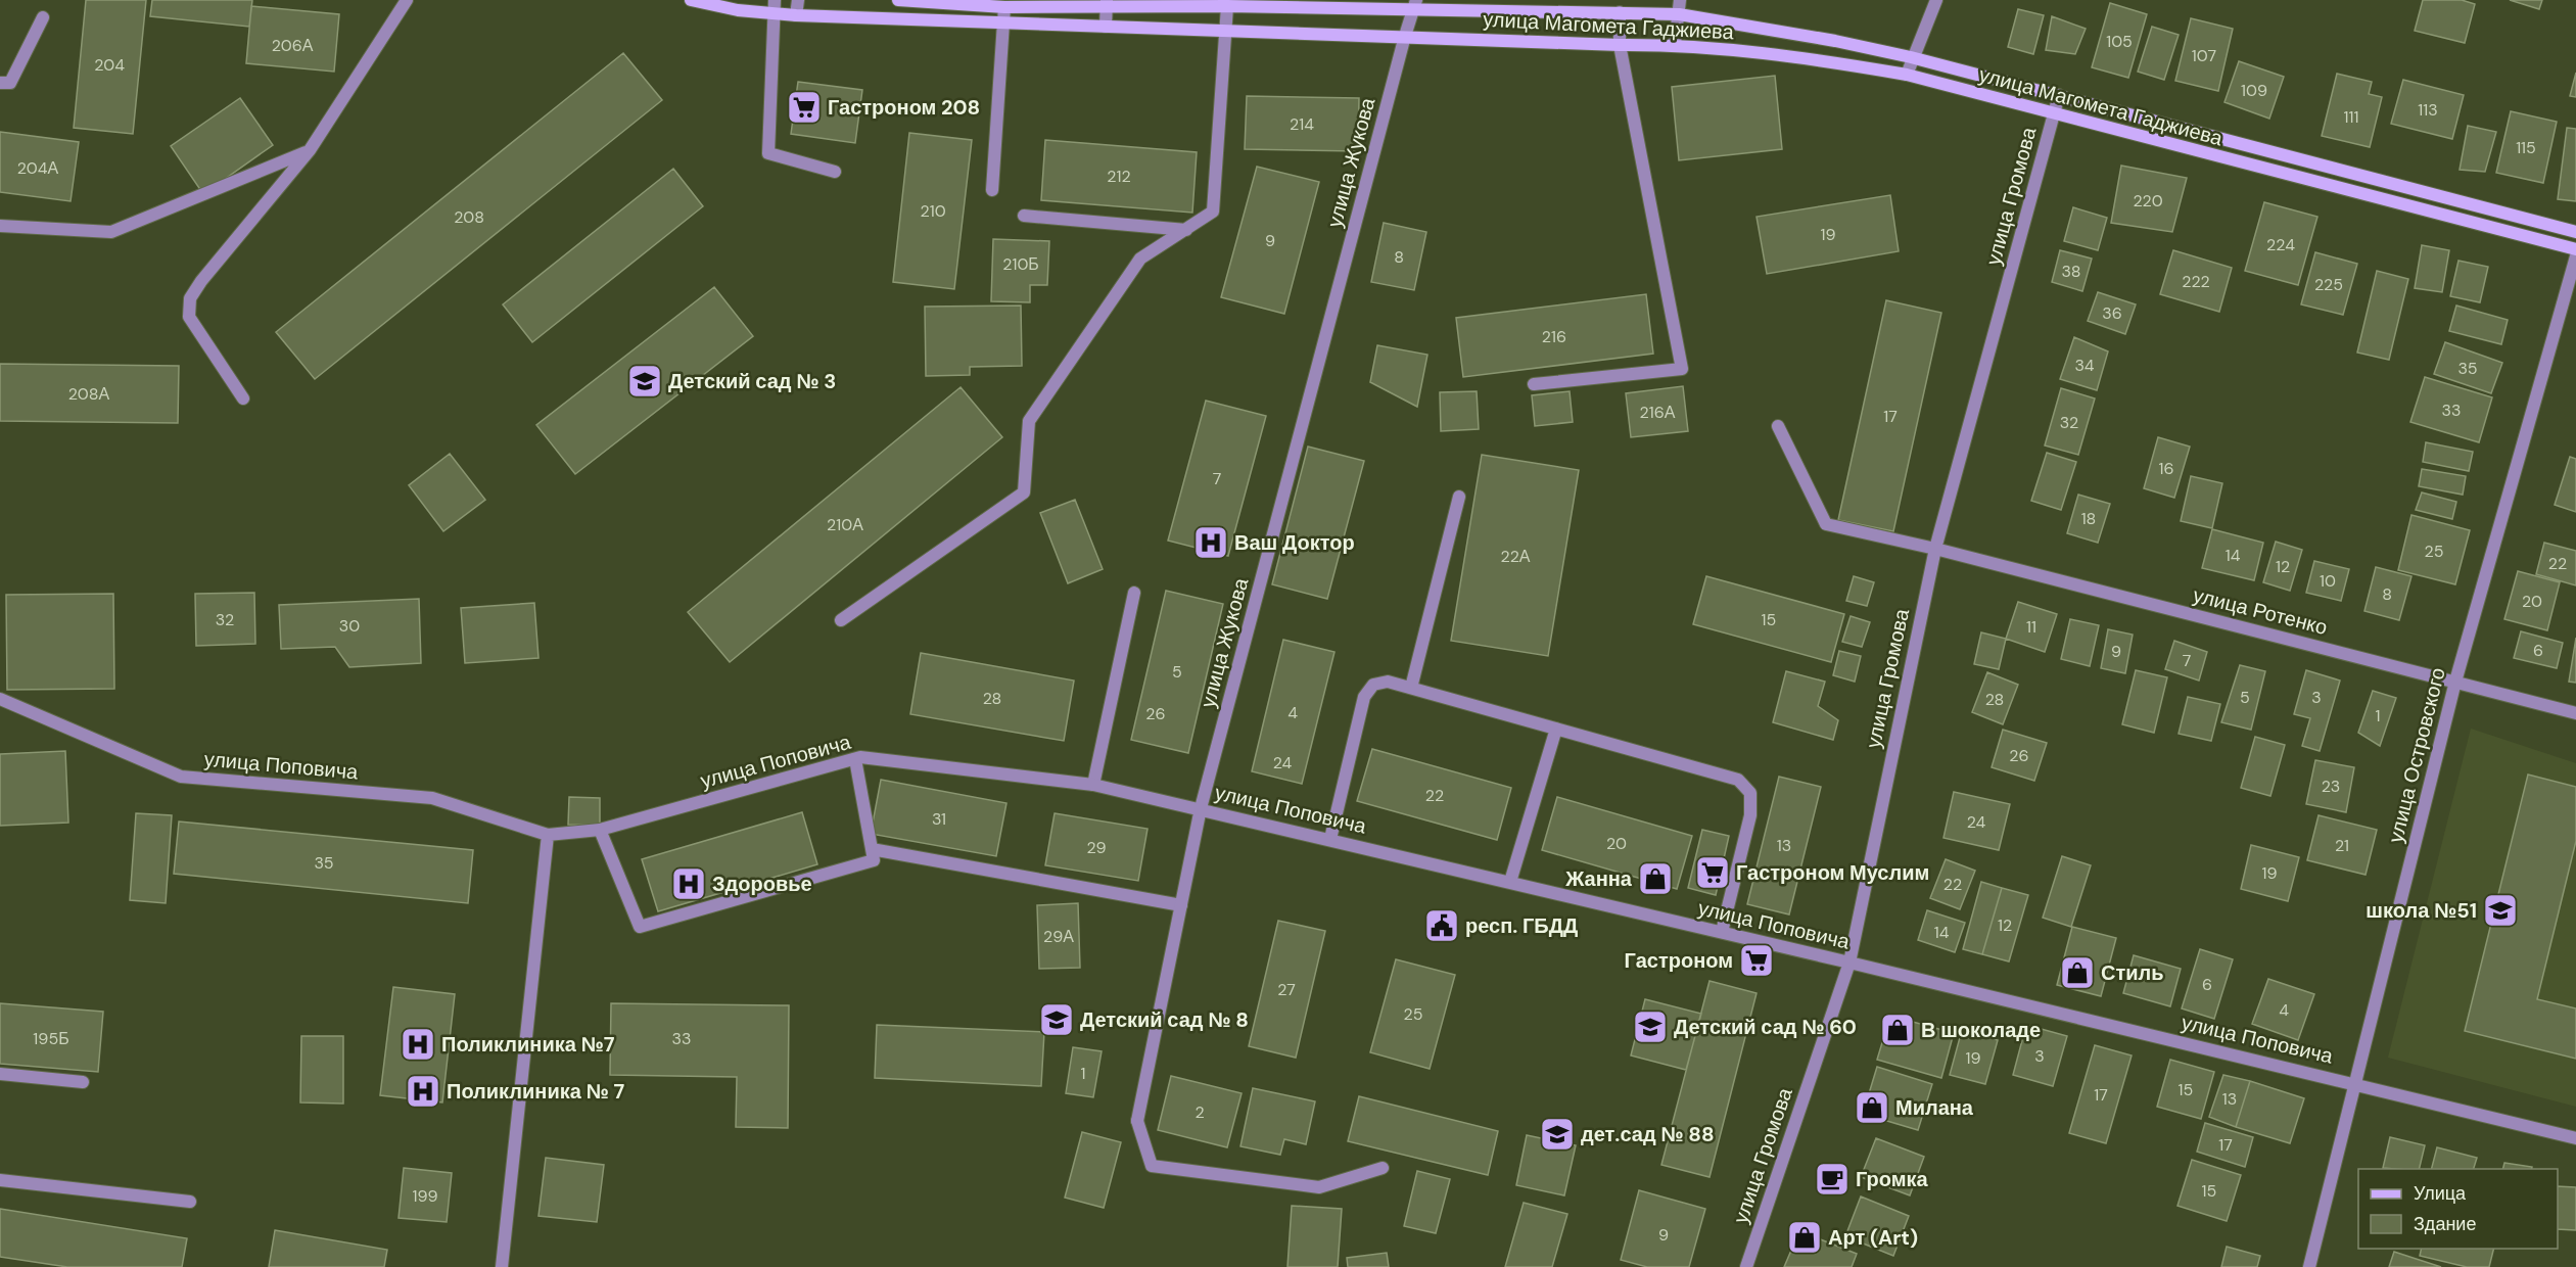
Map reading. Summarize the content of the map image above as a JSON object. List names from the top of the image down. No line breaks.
{"streets":{"main road":["улица Магомета Гаджиева"],"street":["улица Жукова","улица Громова","улица Ротенко","улица Островского","улица Поповича"]},"crossings":[["улица Магомета Гаджиева","улица Жукова"],["улица Магомета Гаджиева","улица Громова"],["улица Жукова","улица Поповича"],["улица Громова","улица Ротенко"],["улица Громова","улица Поповича"],["улица Ротенко","улица Островского"],["улица Островского","улица Поповича"]],"places":{"supermarket":["Гастроном 208","Гастроном Муслим","Гастроном"],"school or university":["Детский сад № 3","школа №51","Детский сад № 8","Детский сад № 60","дет.сад № 88"],"hospital":["Ваш Доктор","Здоровье","Поликлиника №7","Поликлиника № 7"],"shop":["Жанна","Стиль","В шоколаде","Милана","Арт (Art)"],"public building":["респ. ГБДД"],"cafe":["Громка"]},"house_numbers":["105","206А","107","204","109","113","111","214","115","204А","212","220","210","208","19","9","224","8","210Б","38","222","225","36","216","34","35","208А","33","216А","17","32","16","7","18","210А","25","14","22А","22","12","10","8","20","32","15","30","11","6","9","7","5","5","3","28","28","4","26","1","26","24","23","22","31","24","20","13","21","29","35","19","22","12","14","29А","6","27","4","25","195Б","33","3","19","1","15","17","13","2","17","15","199","9"],"legend":["Улица","Здание"]}
